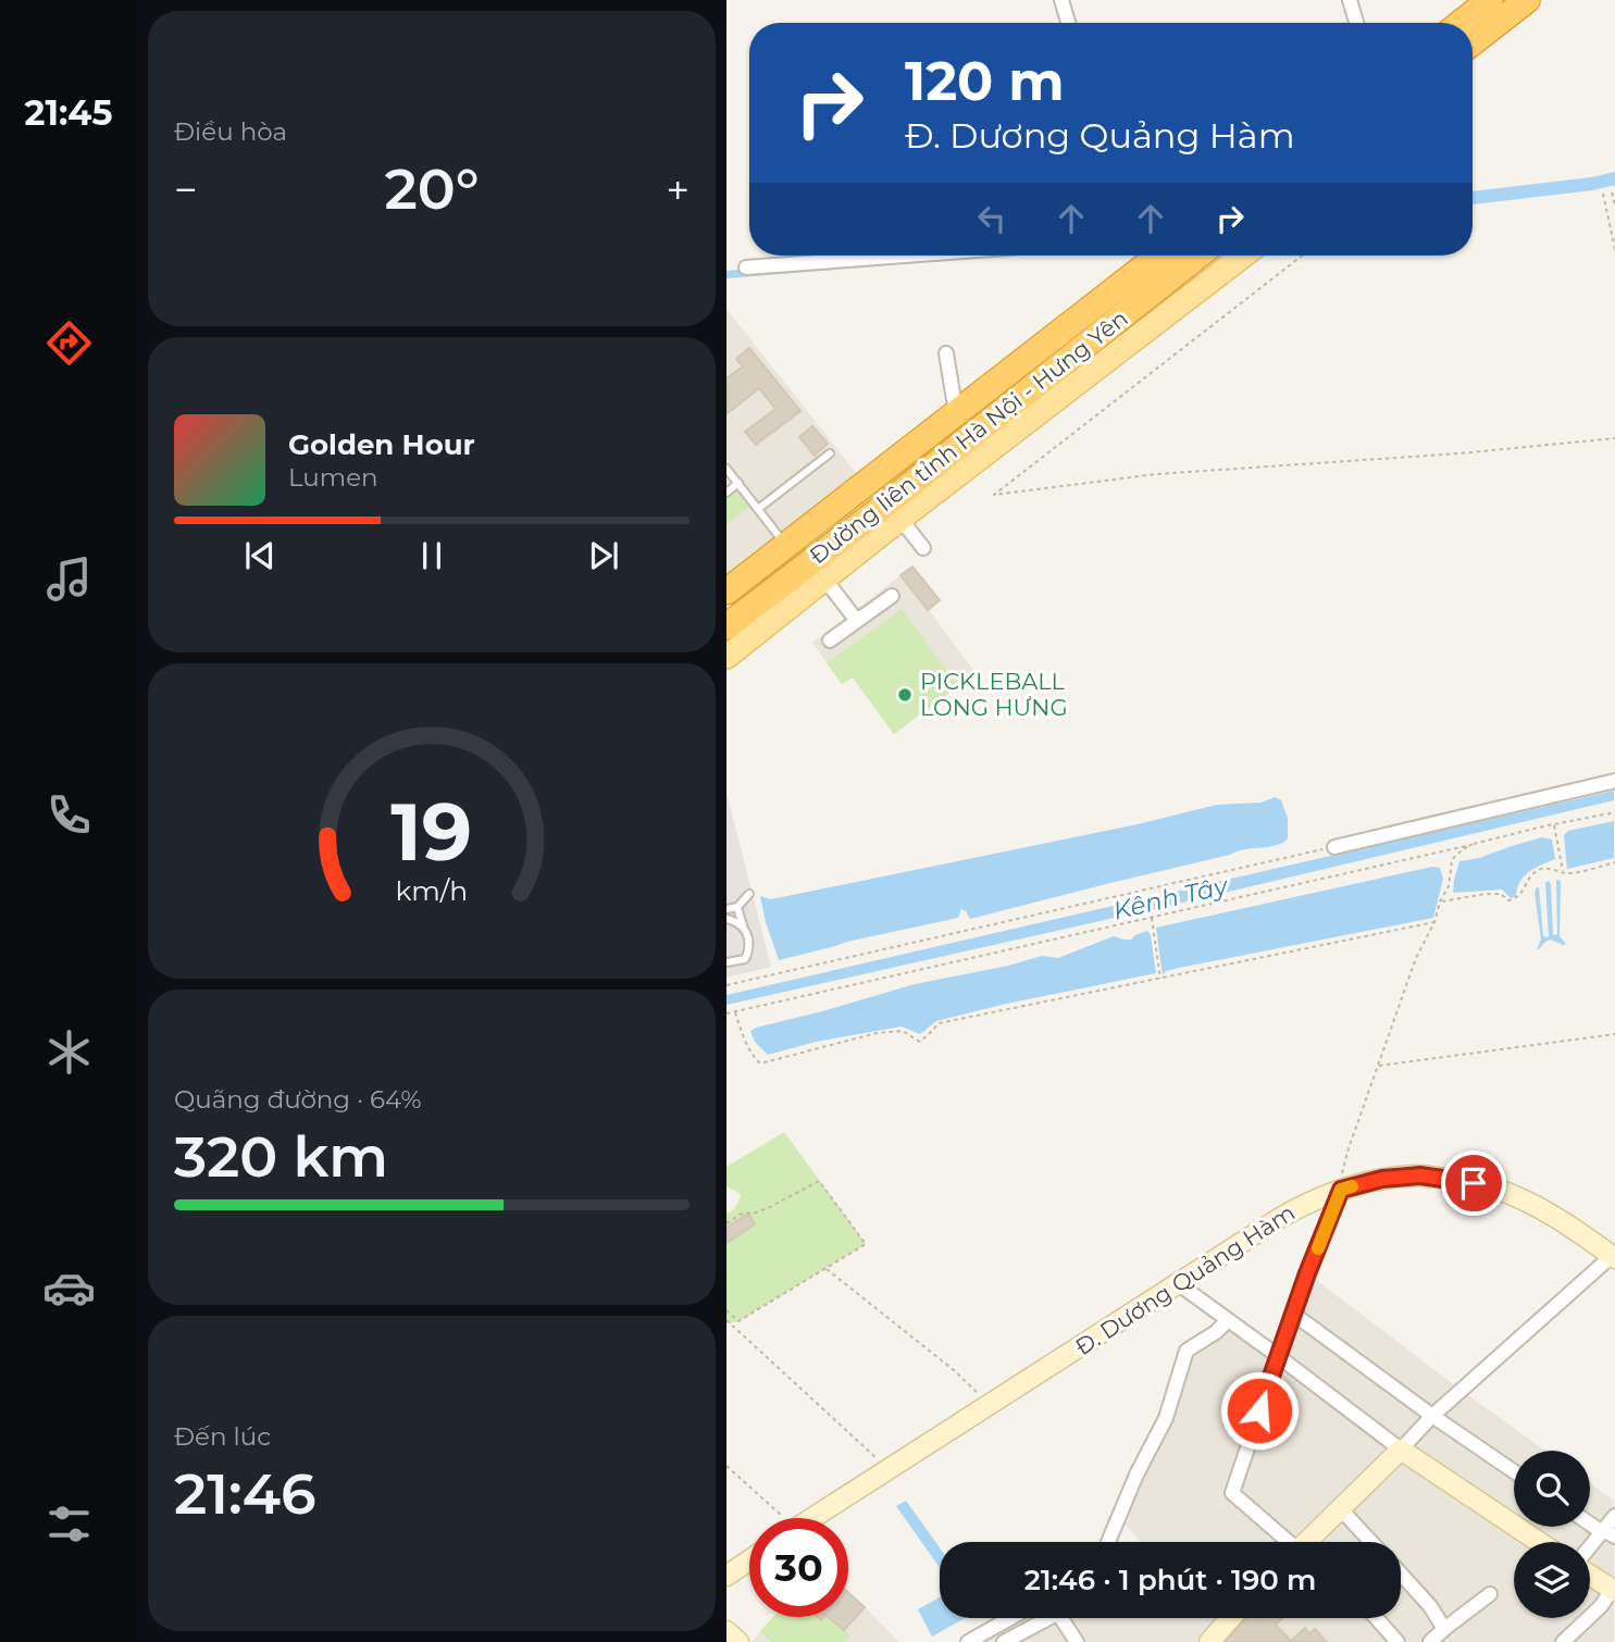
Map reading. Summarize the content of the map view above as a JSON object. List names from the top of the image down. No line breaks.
{"streets":{"highway":["Đường liên tỉnh Hà Nội - Hưng Yên"],"street":["Đ. Dương Quảng Hàm"]},"water":["Kênh Tây"],"places":["PICKLEBALL LONG HƯNG"],"page":{"tabs":"21:45","tile":["Điều hòa",["Quãng đường · 64%","320 km"],["Đến lúc","21:46"]],"turn":["120 m","Đ. Dương Quảng Hàm"],"heat":["−","20°","+"],"song":["Golden Hour","Lumen"],"limit":"30","trip":"21:46 · 1 phút · 190 m","gauge":["19","km/h"]}}
